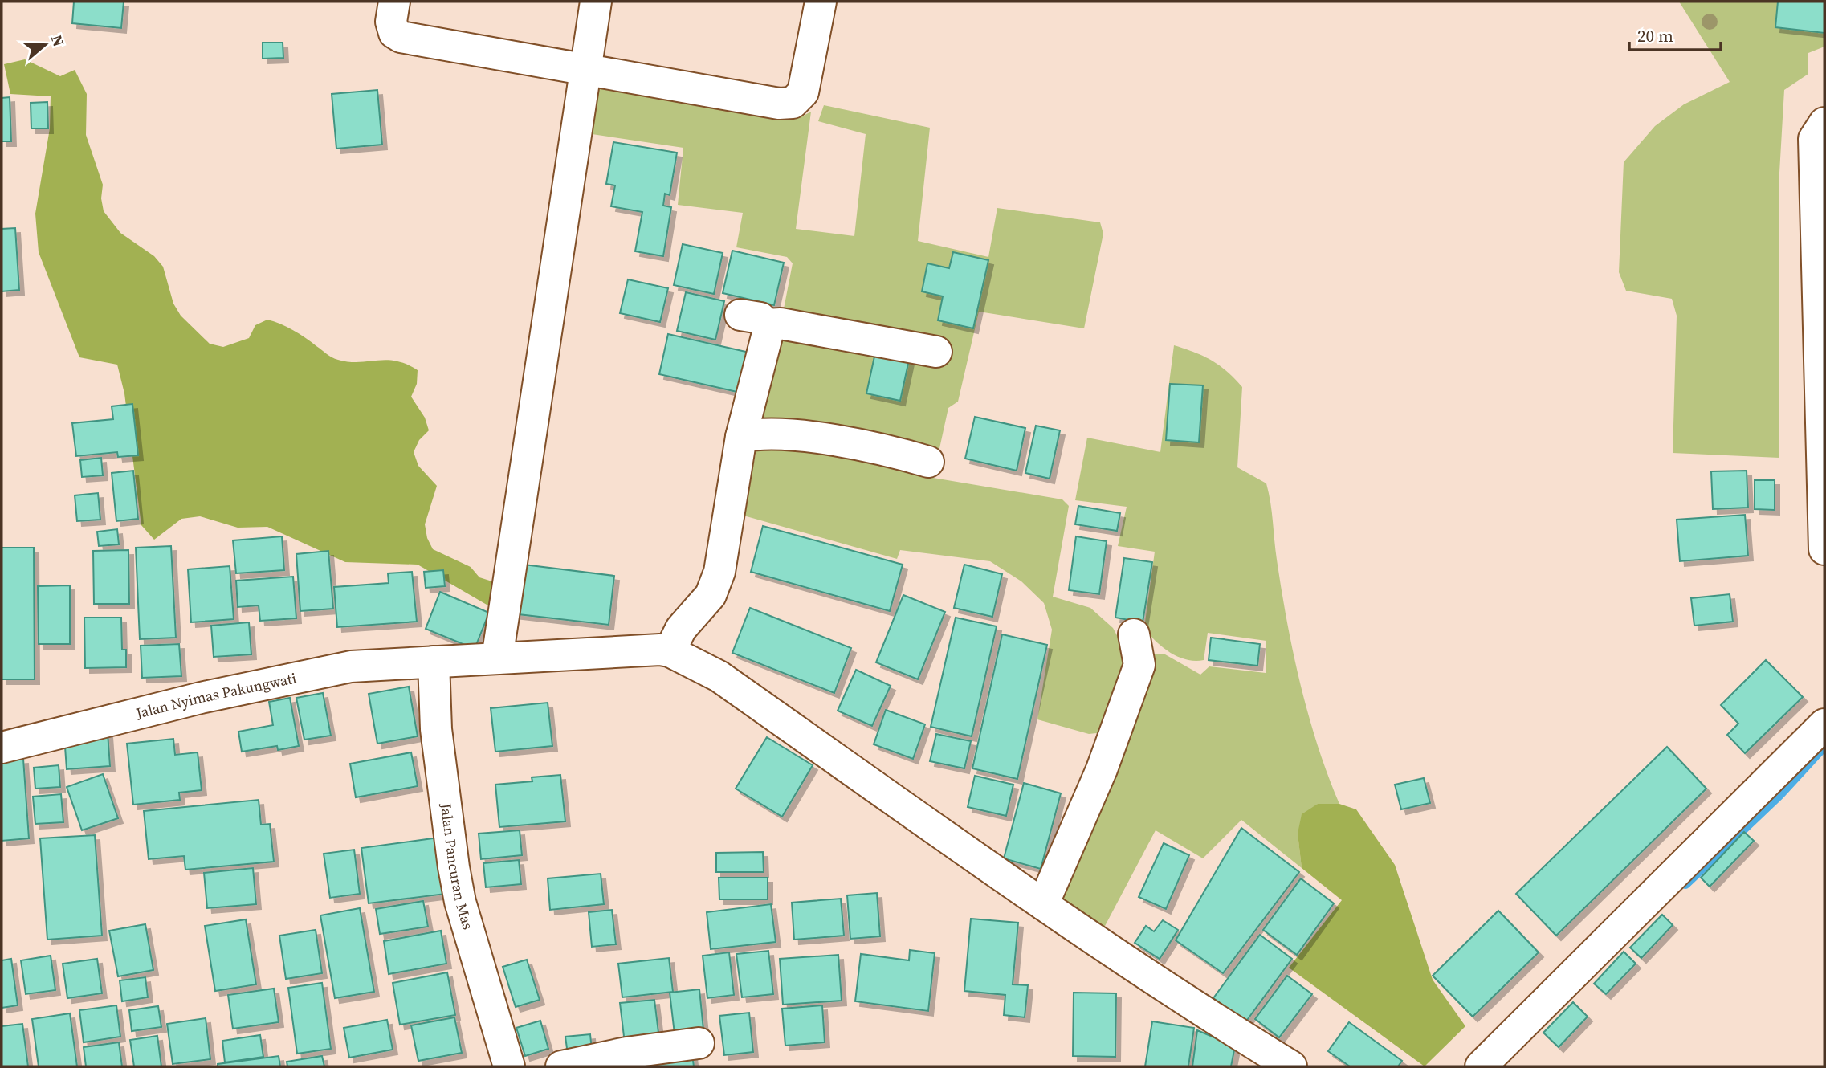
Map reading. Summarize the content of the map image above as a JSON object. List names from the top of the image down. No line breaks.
{"streets":{"street":["Jalan Nyimas Pakungwati","Jalan Pancuran Mas"]},"crossings":[["Jalan Nyimas Pakungwati","Jalan Pancuran Mas"]],"scale_bar":"20 m","north":"right"}
